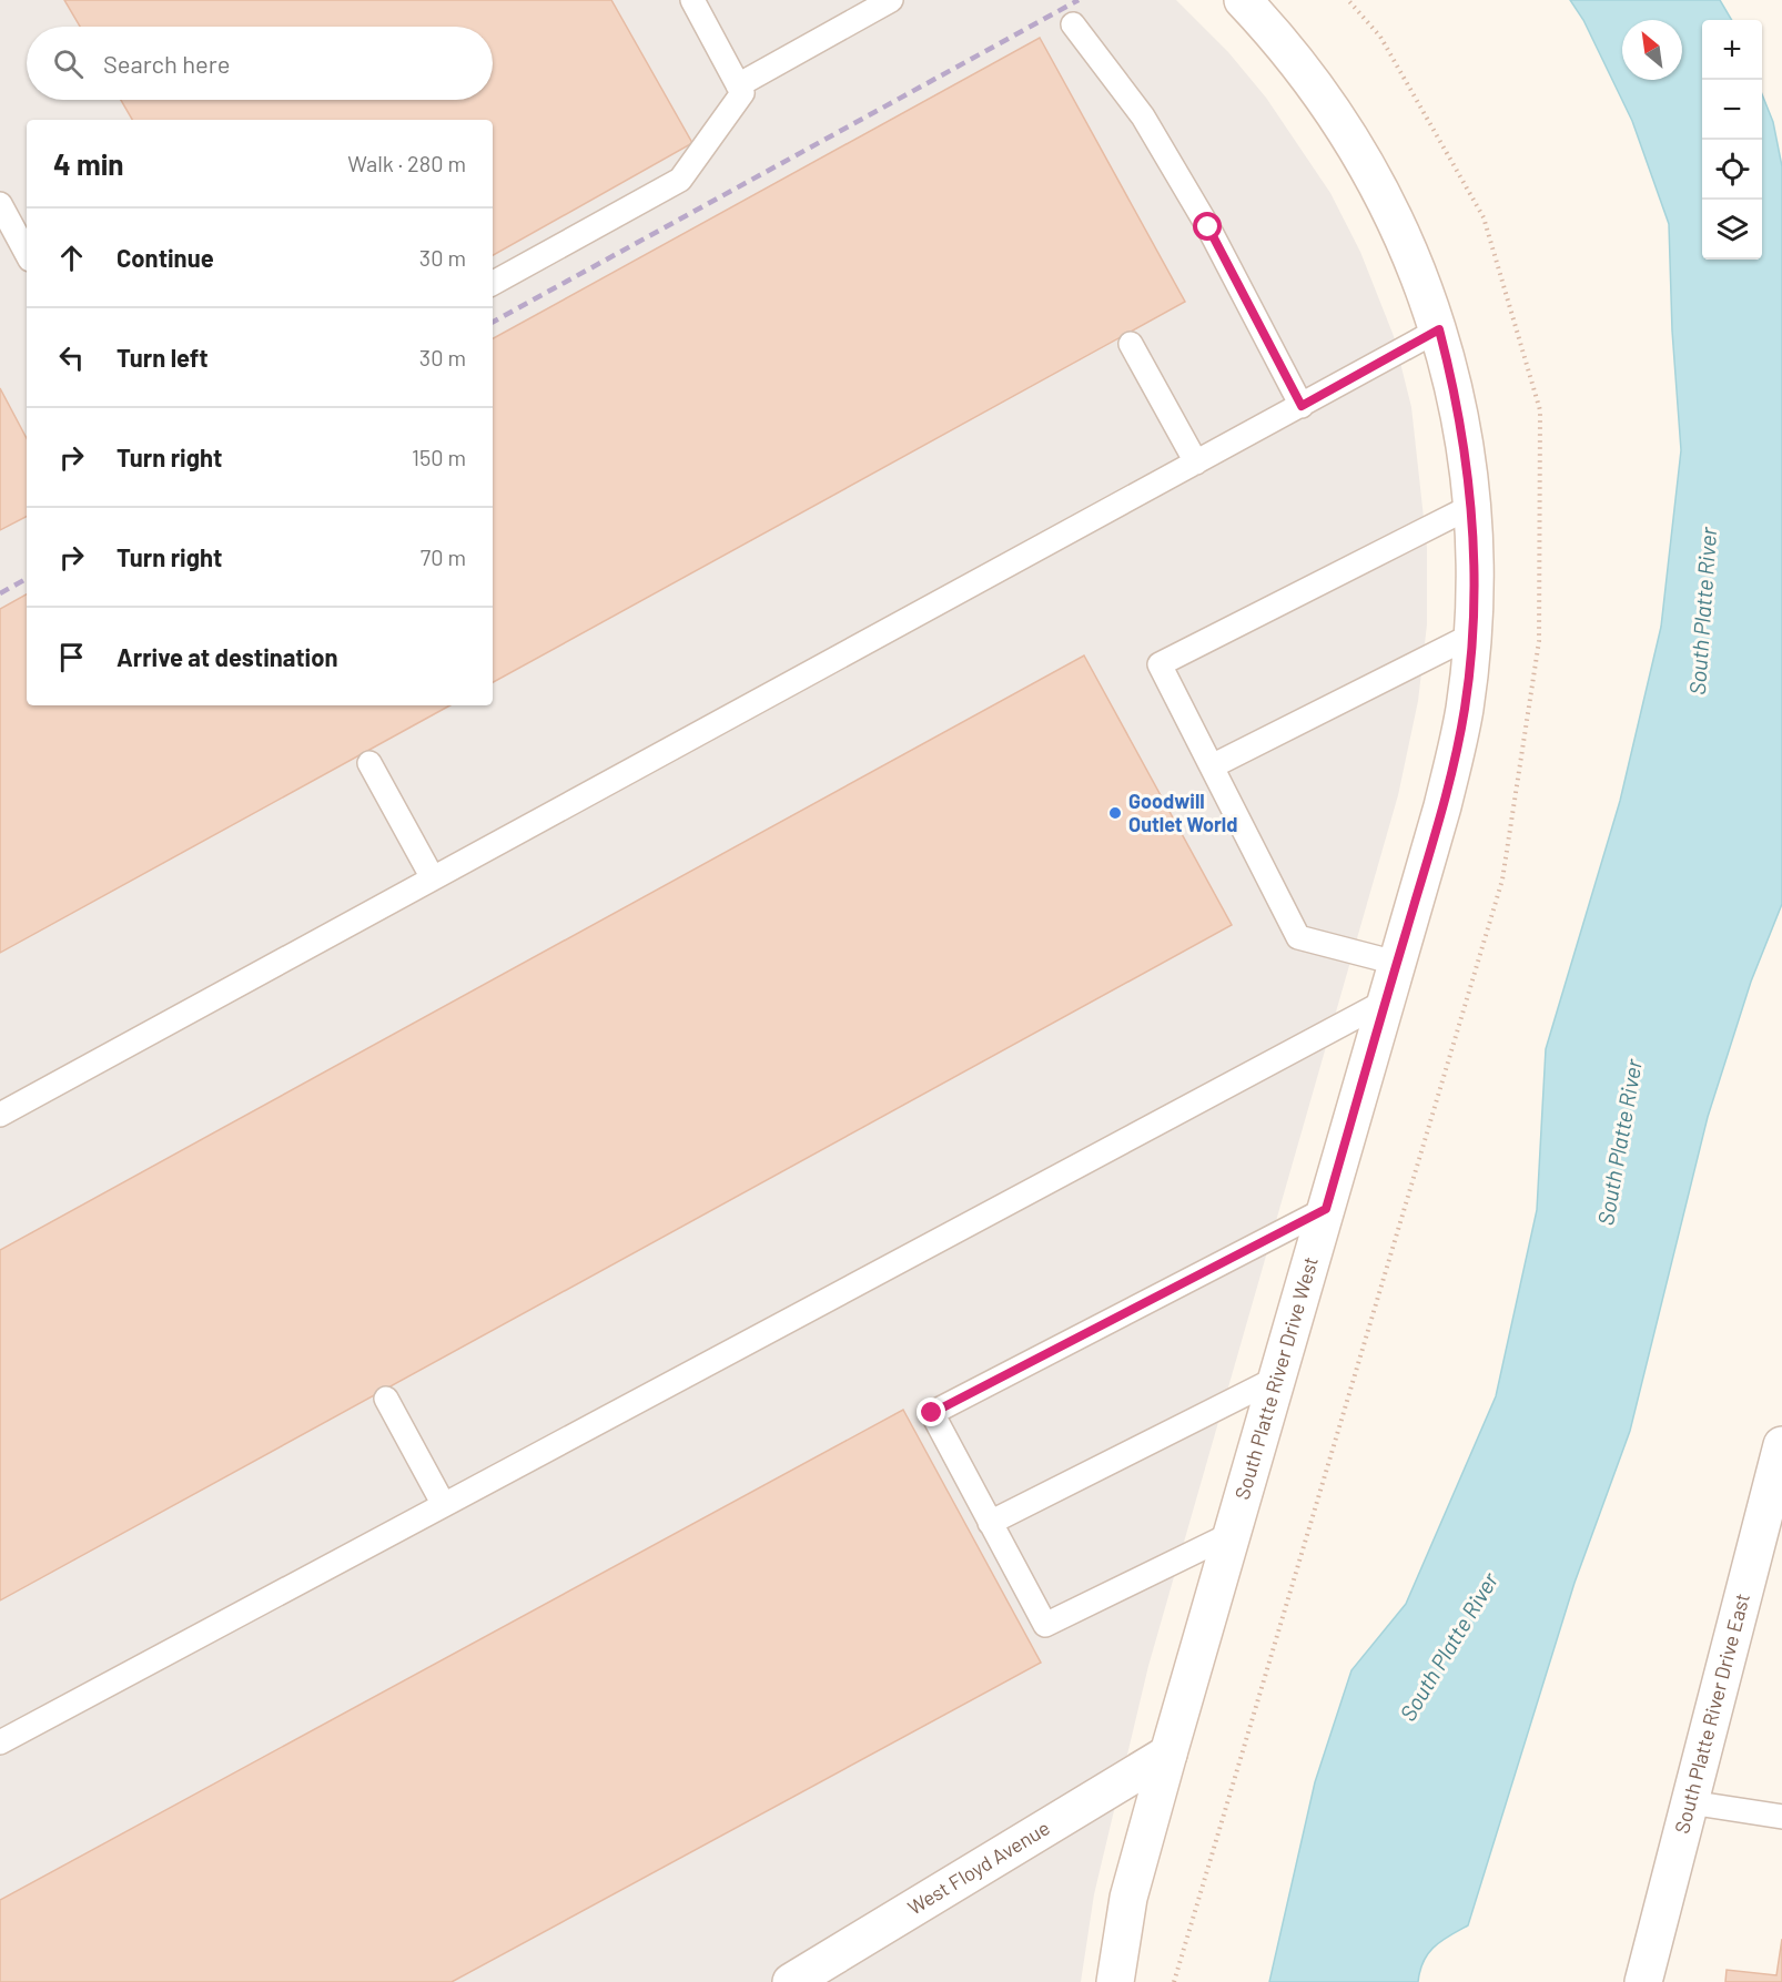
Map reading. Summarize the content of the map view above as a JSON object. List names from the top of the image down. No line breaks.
{"streets":{"street":["South Platte River Drive West","South Platte River Drive East","West Floyd Avenue"]},"crossings":[["South Platte River Drive West","West Floyd Avenue"]],"water":["South Platte River"],"places":["Goodwill Outlet World"],"north":"top left","page":{"map_buttons":["+","−"],"search":"Search here","heading":["4 min","Walk · 280 m"],"list":[["Continue","30 m"],["Turn left","30 m"],["Turn right","150 m"],["Turn right","70 m"],"Arrive at destination"]}}
